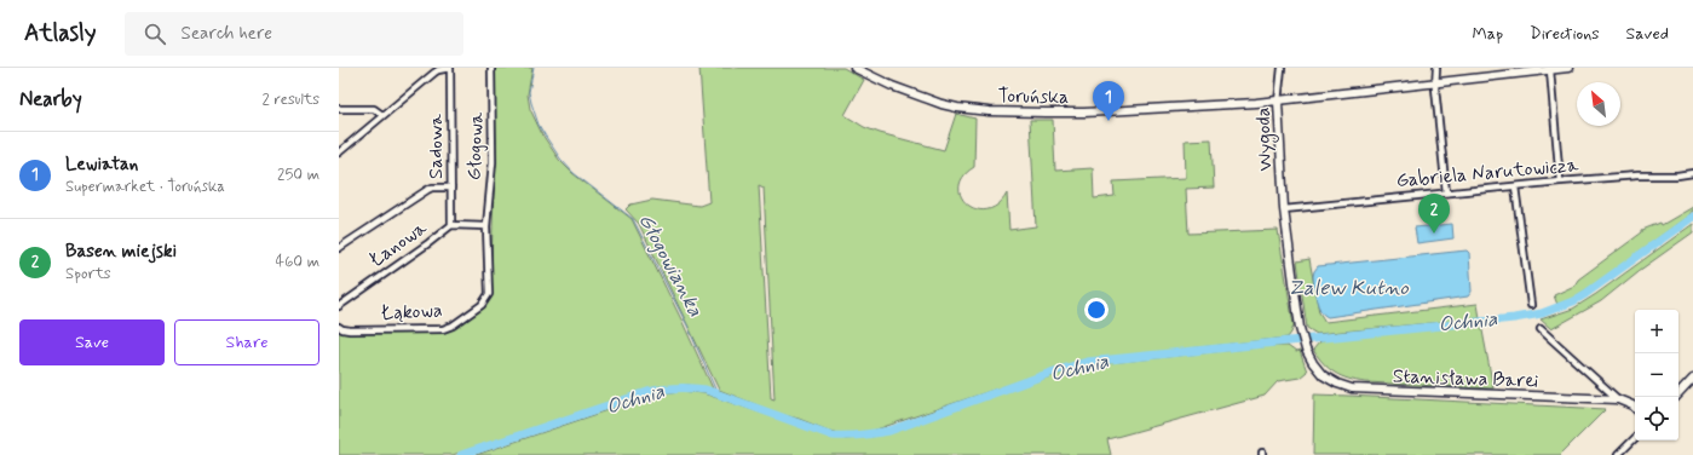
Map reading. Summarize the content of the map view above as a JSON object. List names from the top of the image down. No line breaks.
{"streets":{"street":["Toruńska","Wygoda","Sadowa","Głogowa","Gabriela Narutowicza","Łanowa","Łąkowa","Stanisława Barei"]},"crossings":[["Toruńska","Wygoda"],["Wygoda","Gabriela Narutowicza"],["Wygoda","Stanisława Barei"],["Sadowa","Łanowa"],["Głogowa","Łąkowa"],["Gabriela Narutowicza","Stanisława Barei"]],"water":["Głogowianka","Zalew Kutno","Ochnia"],"north":"top left","page":{"header":"Atlasly","search":"Search here","nav":["Map","Directions","Saved"],"heading":["Nearby","2 results"],"pins":["1","2"],"list":[{"mark":"1","name":"Lewiatan","note":"Supermarket · Toruńska","value":"250 m"},{"mark":"2","name":"Basen miejski","note":"Sports","value":"460 m"}],"buttons":["Save","Share"],"map_buttons":["+","−"]}}
